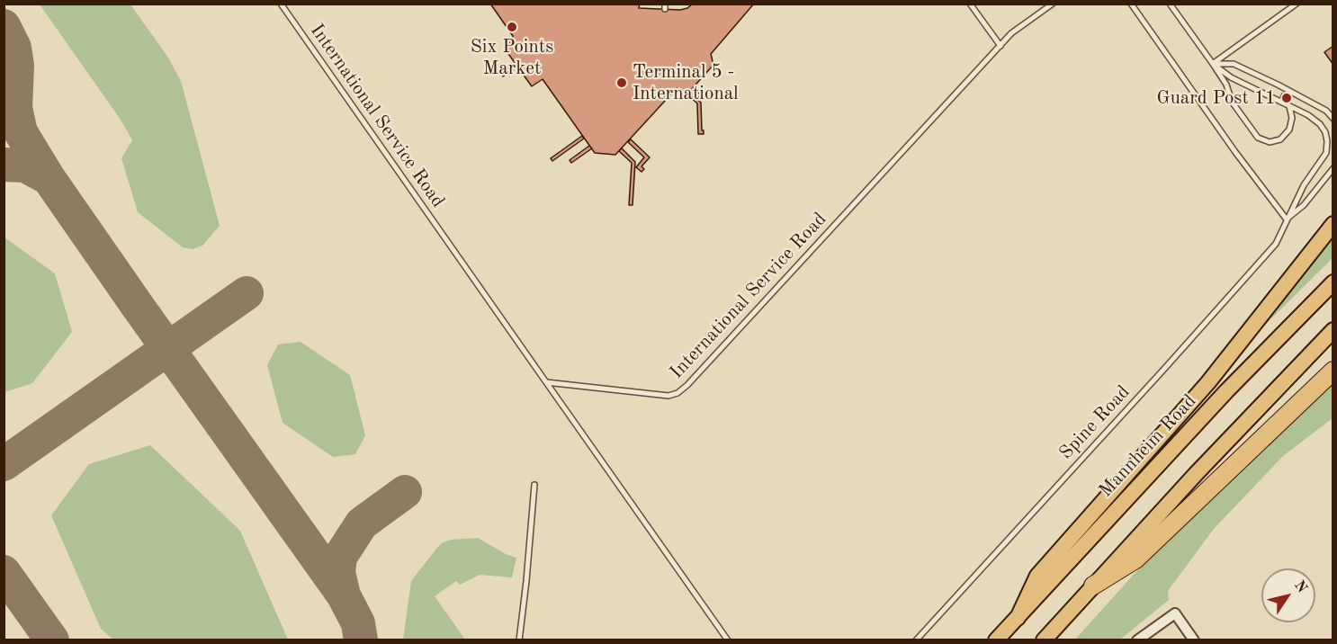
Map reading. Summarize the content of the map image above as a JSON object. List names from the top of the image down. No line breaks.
{"streets":{"main road":["Mannheim Road"],"lane":["International Service Road","Spine Road"]},"places":["Six Points Market","Terminal 5 - International","Guard Post 11"],"north":"top right"}
